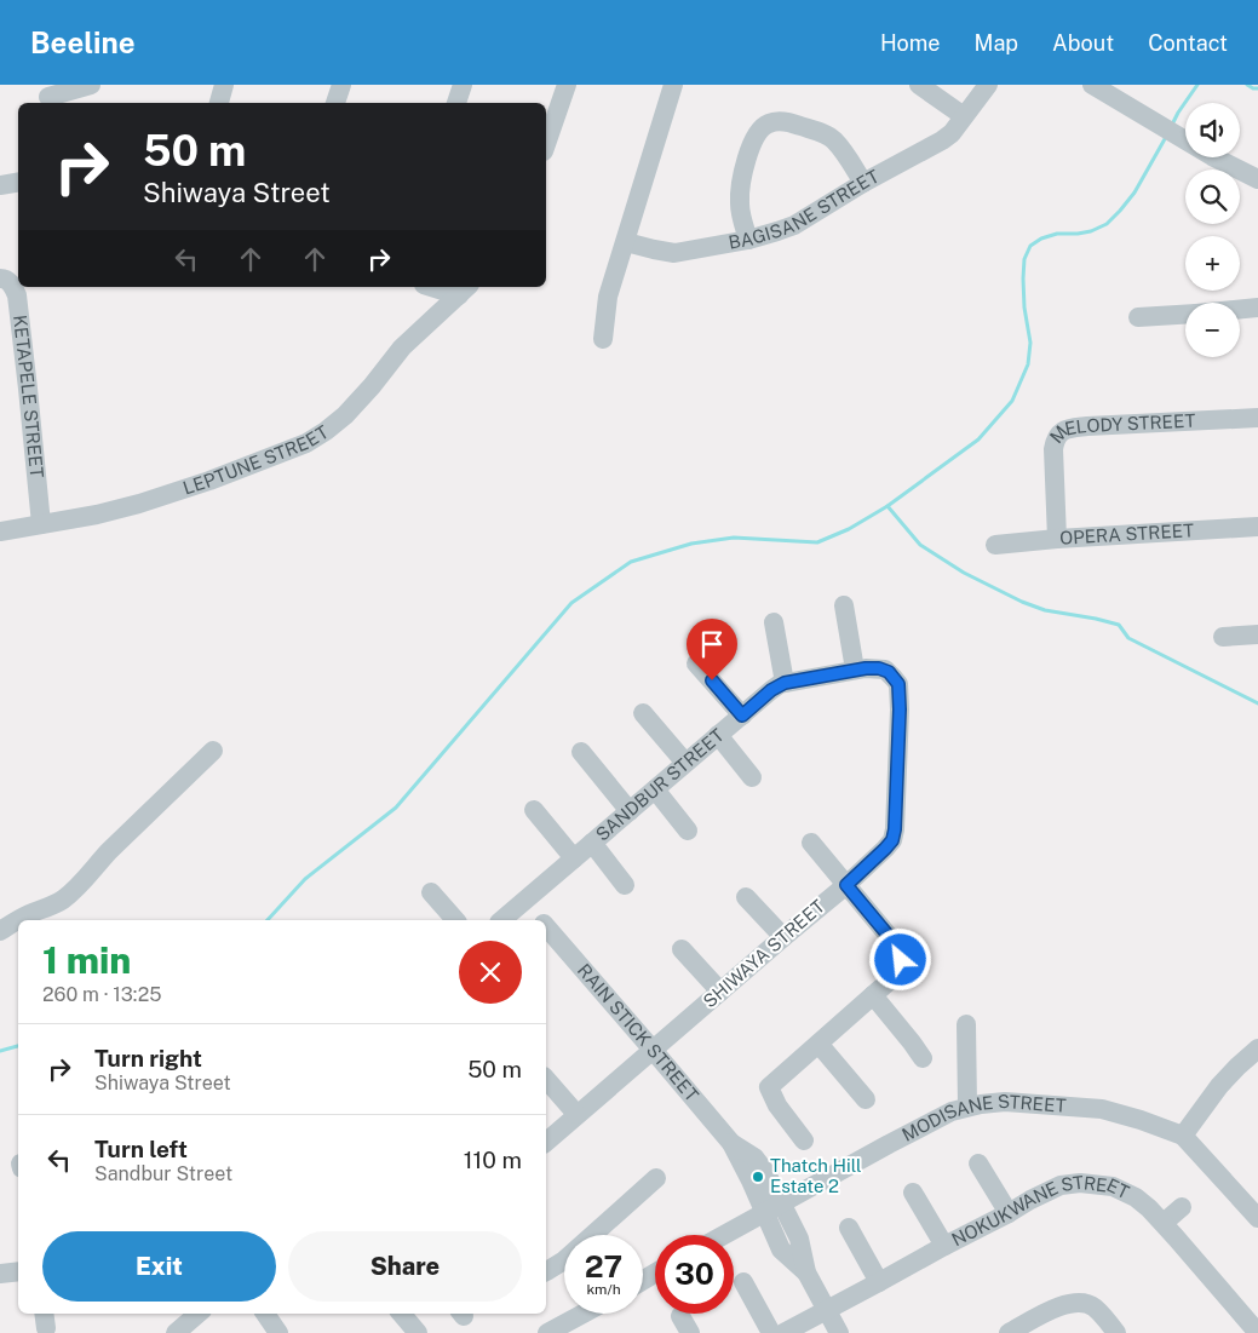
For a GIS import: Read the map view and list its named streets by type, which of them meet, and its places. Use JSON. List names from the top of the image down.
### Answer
{
  "streets": {
    "street": [
      "BAGISANE STREET",
      "KETAPELE STREET",
      "MELODY STREET",
      "LEPTUNE STREET",
      "OPERA STREET",
      "SANDBUR STREET",
      "SHIWAYA STREET",
      "RAIN STICK STREET",
      "MODISANE STREET",
      "NOKUKWANE STREET"
    ]
  },
  "crossings": [
    ["KETAPELE STREET", "LEPTUNE STREET"],
    ["MELODY STREET", "OPERA STREET"],
    ["SANDBUR STREET", "SHIWAYA STREET"],
    ["SANDBUR STREET", "RAIN STICK STREET"],
    ["SHIWAYA STREET", "RAIN STICK STREET"],
    ["RAIN STICK STREET", "MODISANE STREET"],
    ["RAIN STICK STREET", "NOKUKWANE STREET"]
  ],
  "places": ["Thatch Hill Estate 2"],
  "page": {
    "header": "Beeline",
    "nav": [
      "Home",
      "Map",
      "About",
      "Contact"
    ],
    "map_buttons": ["+", "−"],
    "turn": ["50 m", "Shiwaya Street"],
    "heading": ["1 min", "260 m · 13:25"],
    "list": [
      {
        "name": "Turn right",
        "note": "Shiwaya Street",
        "value": "50 m"
      },
      {
        "name": "Turn left",
        "note": "Sandbur Street",
        "value": "110 m"
      }
    ],
    "buttons": ["Exit", "Share"],
    "speed": "27 km/h",
    "limit": "30"
  }
}
